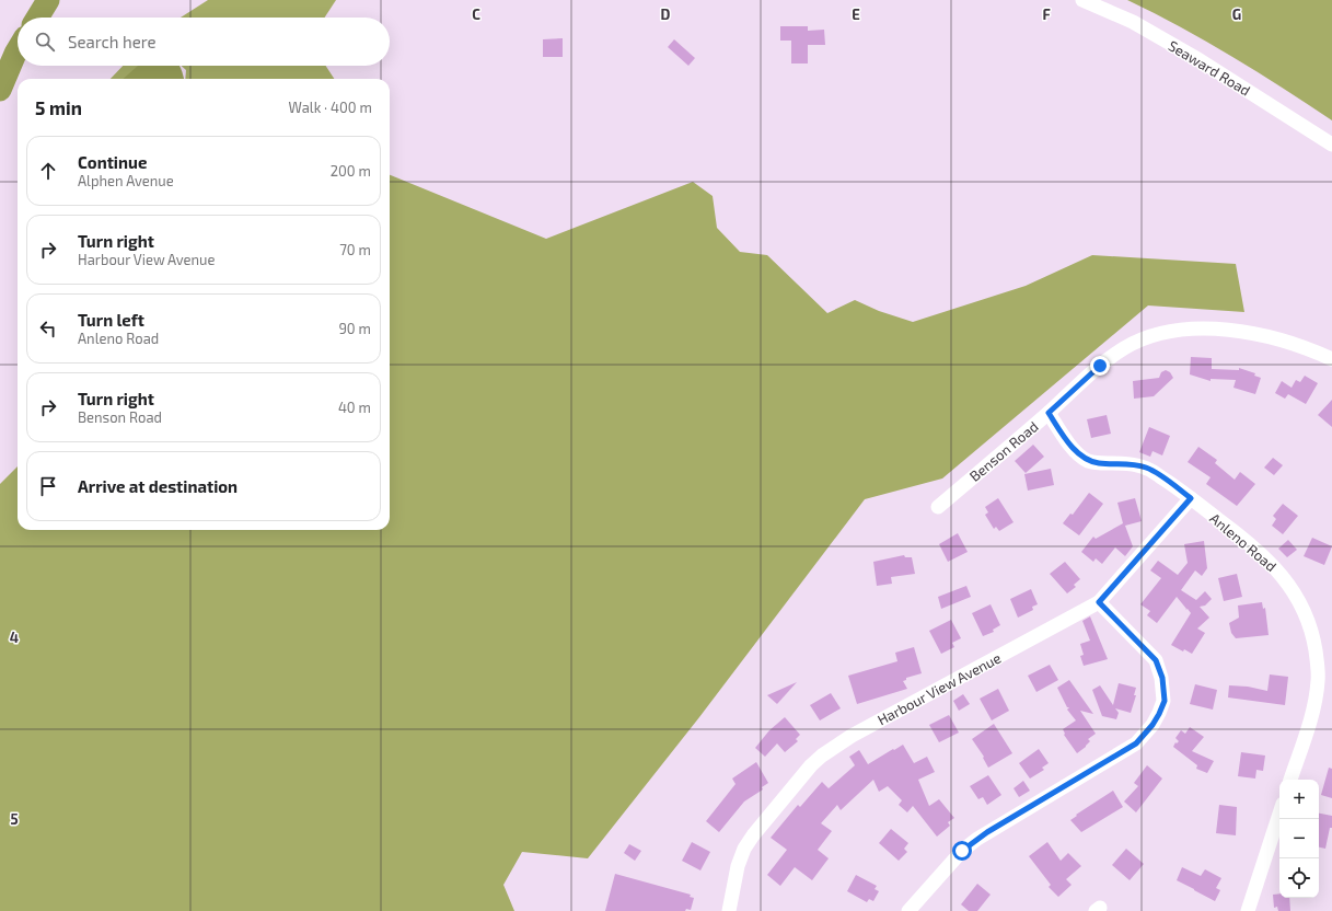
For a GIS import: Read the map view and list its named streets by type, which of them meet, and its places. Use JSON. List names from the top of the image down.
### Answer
{
  "streets": {
    "street": [
      "Seaward Road",
      "Benson Road",
      "Anleno Road",
      "Harbour View Avenue"
    ]
  },
  "crossings": [
    ["Benson Road", "Anleno Road"],
    ["Anleno Road", "Harbour View Avenue"]
  ],
  "page": {
    "search": "Search here",
    "heading": ["5 min", "Walk · 400 m"],
    "list": [
      ["Continue", "Alphen Avenue", "200 m"],
      ["Turn right", "Harbour View Avenue", "70 m"],
      ["Turn left", "Anleno Road", "90 m"],
      ["Turn right", "Benson Road", "40 m"],
      "Arrive at destination"
    ],
    "map_buttons": ["+", "−"]
  },
  "grid": {
    "columns": [
      "C",
      "D",
      "E",
      "F",
      "G"
    ],
    "rows": ["4", "5"]
  }
}
